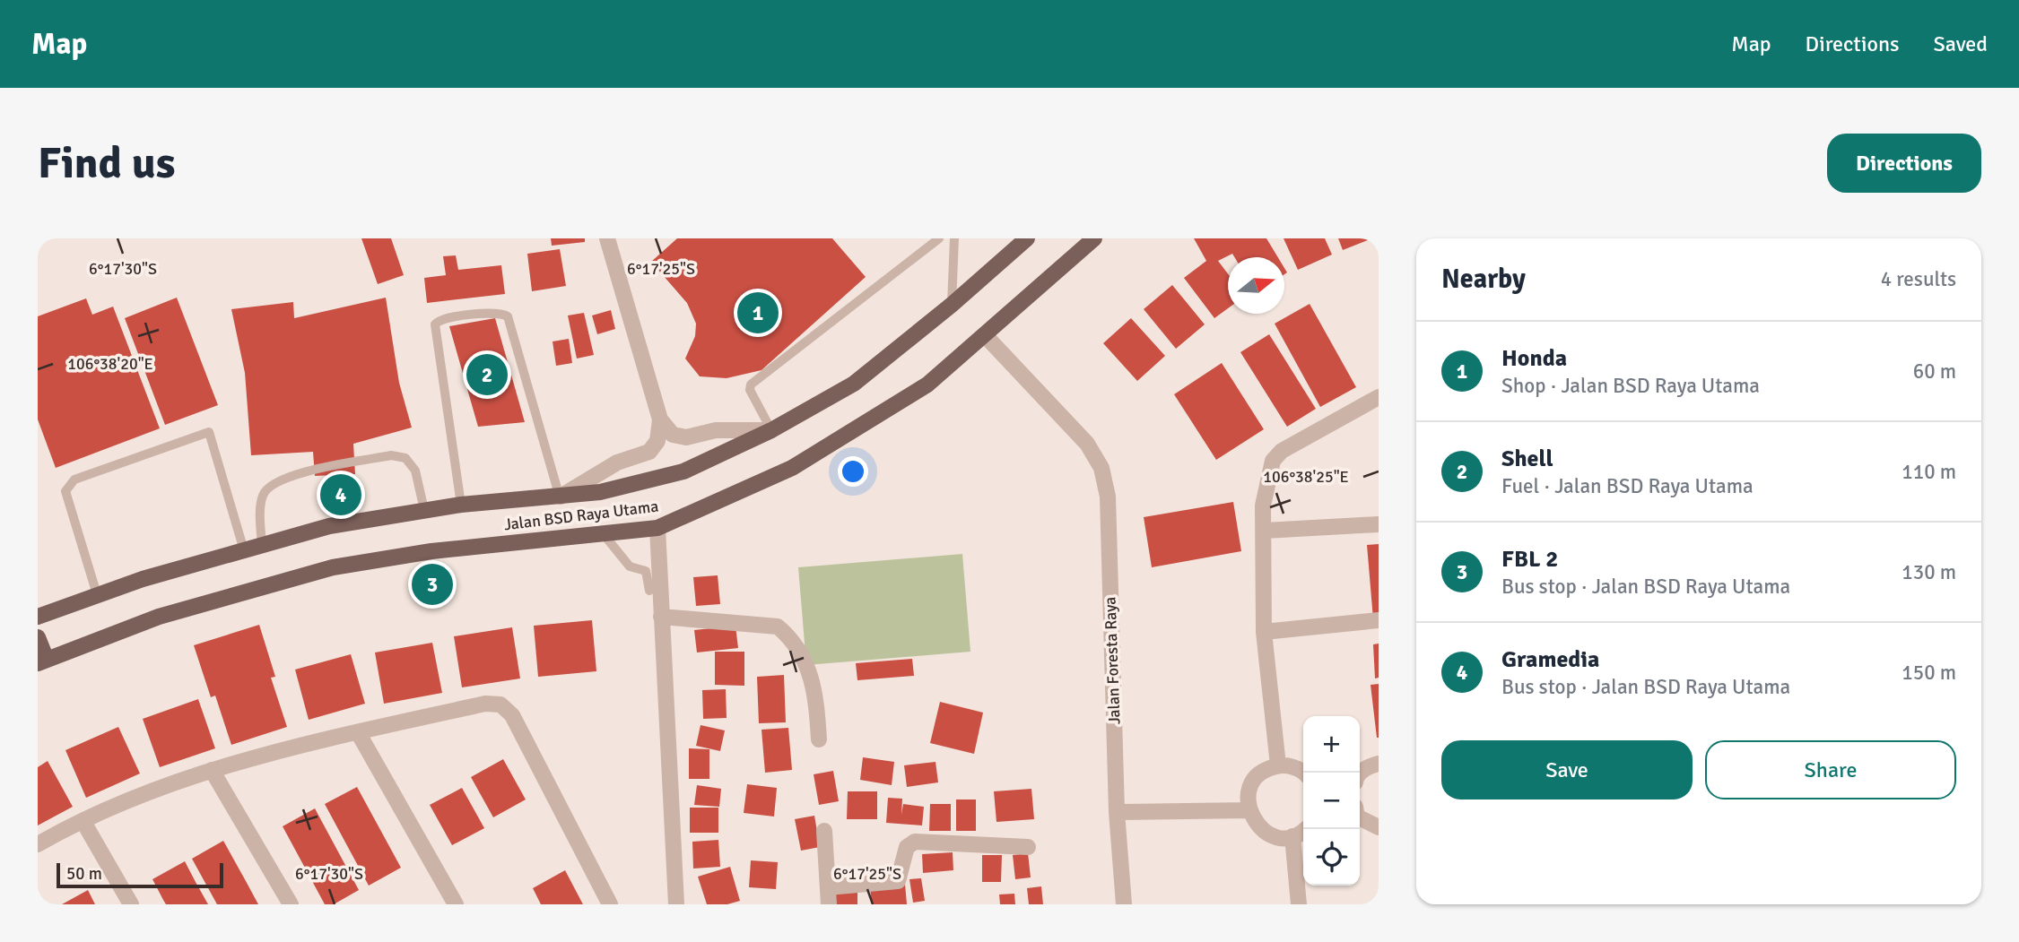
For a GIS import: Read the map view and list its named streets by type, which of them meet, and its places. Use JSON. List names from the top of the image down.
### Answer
{
  "streets": {
    "main road": ["Jalan BSD Raya Utama"],
    "street": ["Jalan Foresta Raya"]
  },
  "crossings": [
    ["Jalan BSD Raya Utama", "Jalan Foresta Raya"]
  ],
  "scale_bar": "50 m",
  "north": "right",
  "page": {
    "header": "Map",
    "nav": ["Map", "Directions", "Saved"],
    "buttons": [
      "Directions",
      ["Save", "Share"]
    ],
    "title": "Find us",
    "heading": ["Nearby", "4 results"],
    "pins": [
      "1",
      "2",
      "4",
      "3"
    ],
    "list": [
      {
        "mark": "1",
        "name": "Honda",
        "note": "Shop · Jalan BSD Raya Utama",
        "value": "60 m"
      },
      {
        "mark": "2",
        "name": "Shell",
        "note": "Fuel · Jalan BSD Raya Utama",
        "value": "110 m"
      },
      {
        "mark": "3",
        "name": "FBL 2",
        "note": "Bus stop · Jalan BSD Raya Utama",
        "value": "130 m"
      },
      {
        "mark": "4",
        "name": "Gramedia",
        "note": "Bus stop · Jalan BSD Raya Utama",
        "value": "150 m"
      }
    ],
    "map_buttons": ["+", "−"],
    "scale": "50 m"
  },
  "coordinates": [
    "6°17'30\"S",
    "6°17'25\"S",
    "106°38'20\"E",
    "106°38'25\"E"
  ]
}
